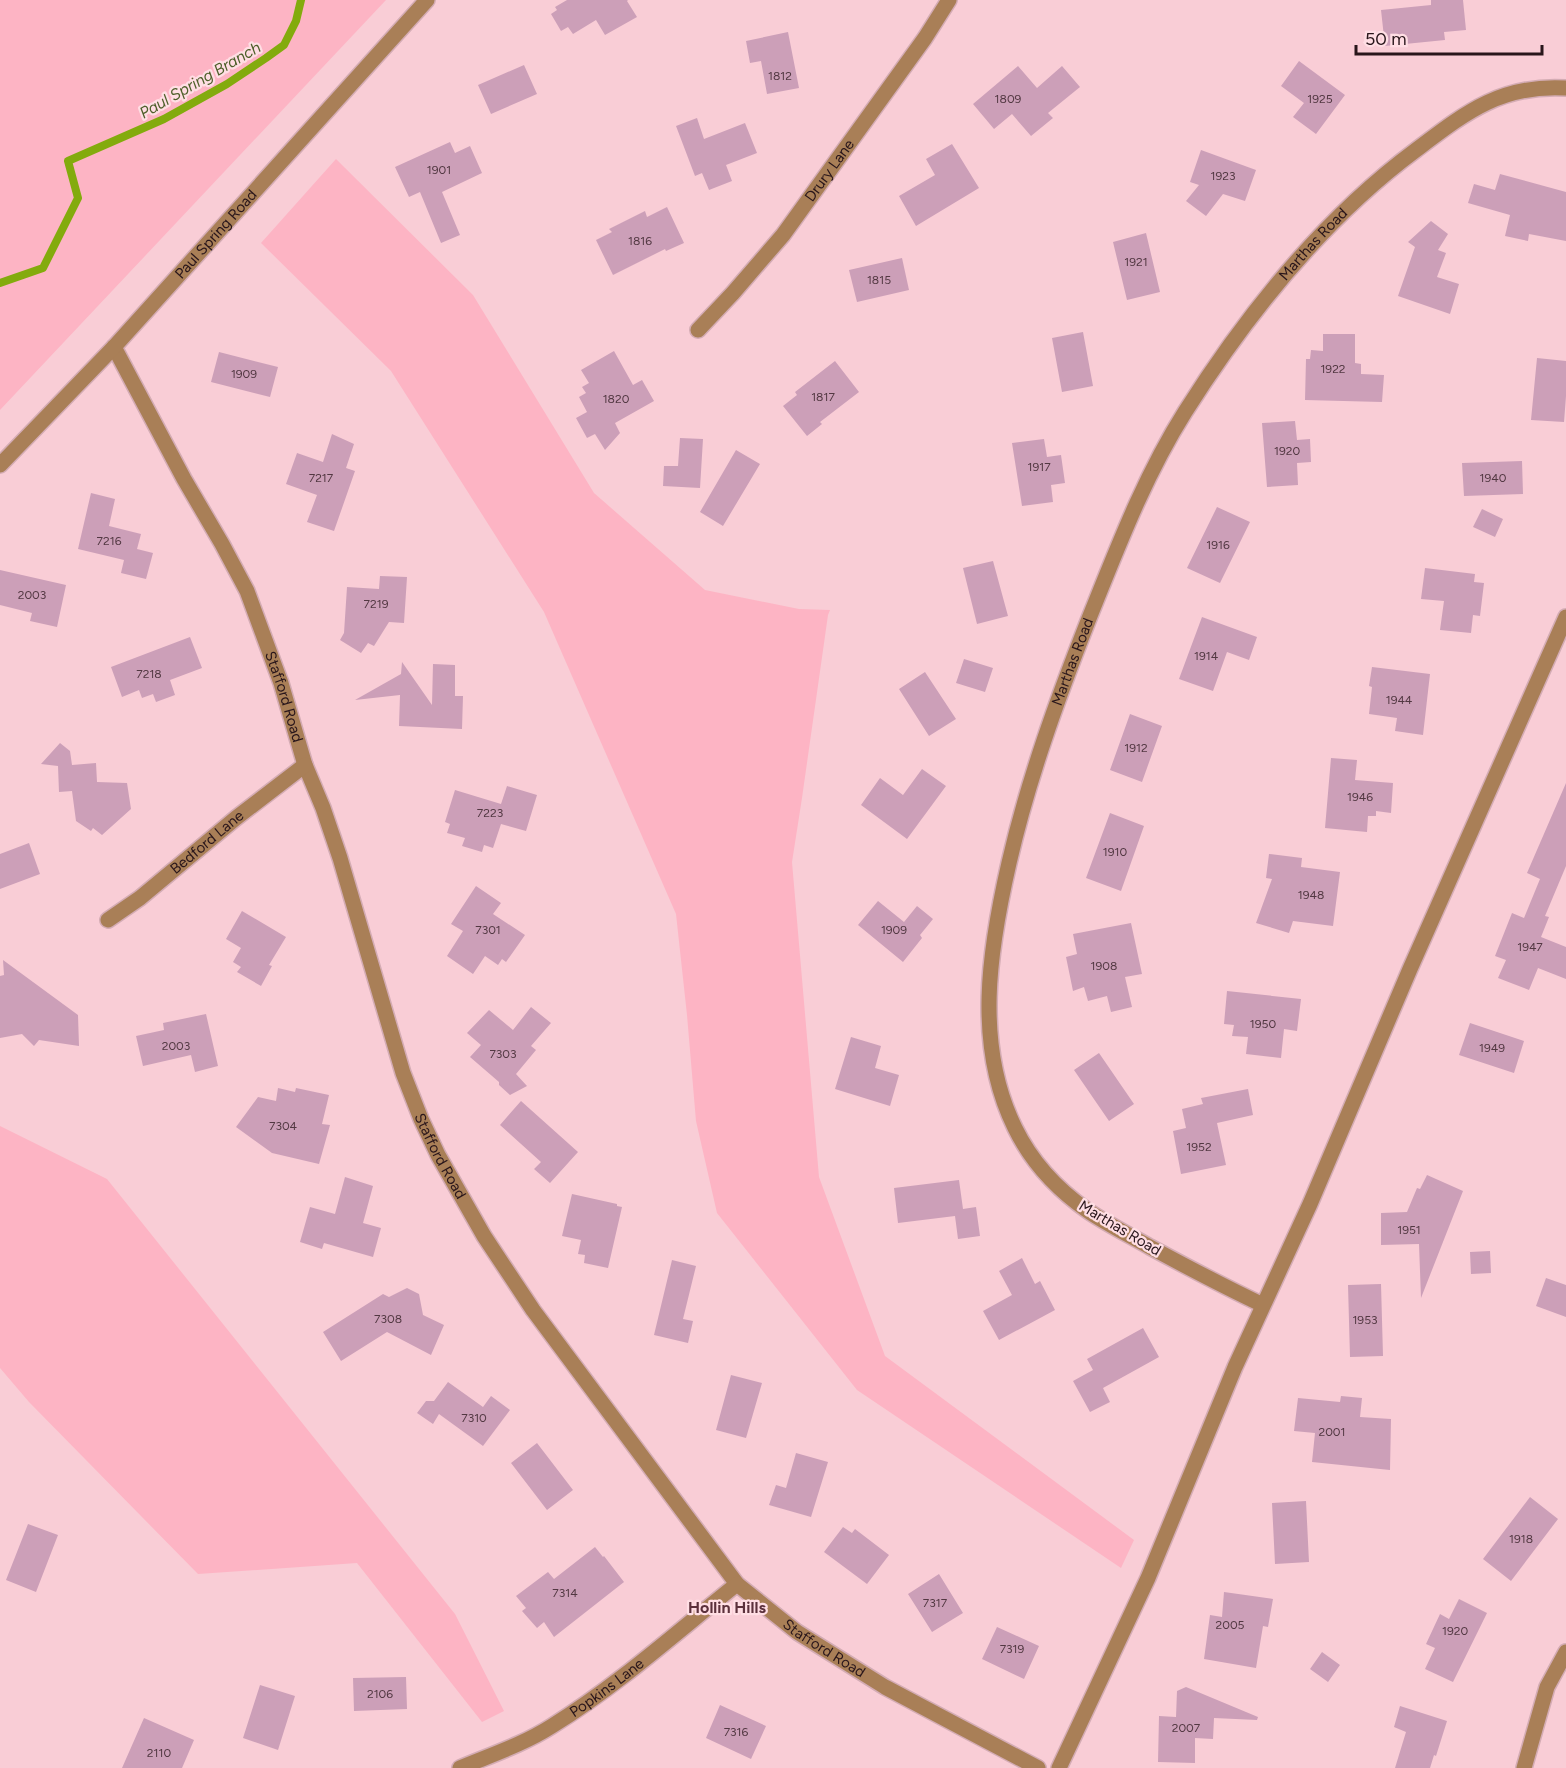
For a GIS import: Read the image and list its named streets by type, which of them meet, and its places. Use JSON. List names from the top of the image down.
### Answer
{
  "streets": {
    "street": [
      "Drury Lane",
      "Paul Spring Road",
      "Marthas Road",
      "Stafford Road",
      "Bedford Lane",
      "Popkins Lane"
    ]
  },
  "crossings": [
    ["Paul Spring Road", "Stafford Road"],
    ["Stafford Road", "Bedford Lane"],
    ["Stafford Road", "Popkins Lane"]
  ],
  "districts": ["Hollin Hills"],
  "water": ["Paul Spring Branch"],
  "house_numbers": [
    "1812",
    "1809",
    "1925",
    "1901",
    "1923",
    "1816",
    "1921",
    "1815",
    "1922",
    "1909",
    "1817",
    "1820",
    "1920",
    "1917",
    "7217",
    "1940",
    "7216",
    "1916",
    "2003",
    "7219",
    "1914",
    "7218",
    "1944",
    "1912",
    "1946",
    "7223",
    "1910",
    "1948",
    "7301",
    "1909",
    "1947",
    "1908",
    "1950",
    "2003",
    "1949",
    "7303",
    "7304",
    "1952",
    "1951",
    "7308",
    "1953",
    "7310",
    "2001",
    "1918",
    "7314",
    "7317",
    "2005",
    "1920",
    "7319",
    "2106",
    "2007",
    "7316",
    "2110"
  ],
  "scale_bar": "50 m"
}
